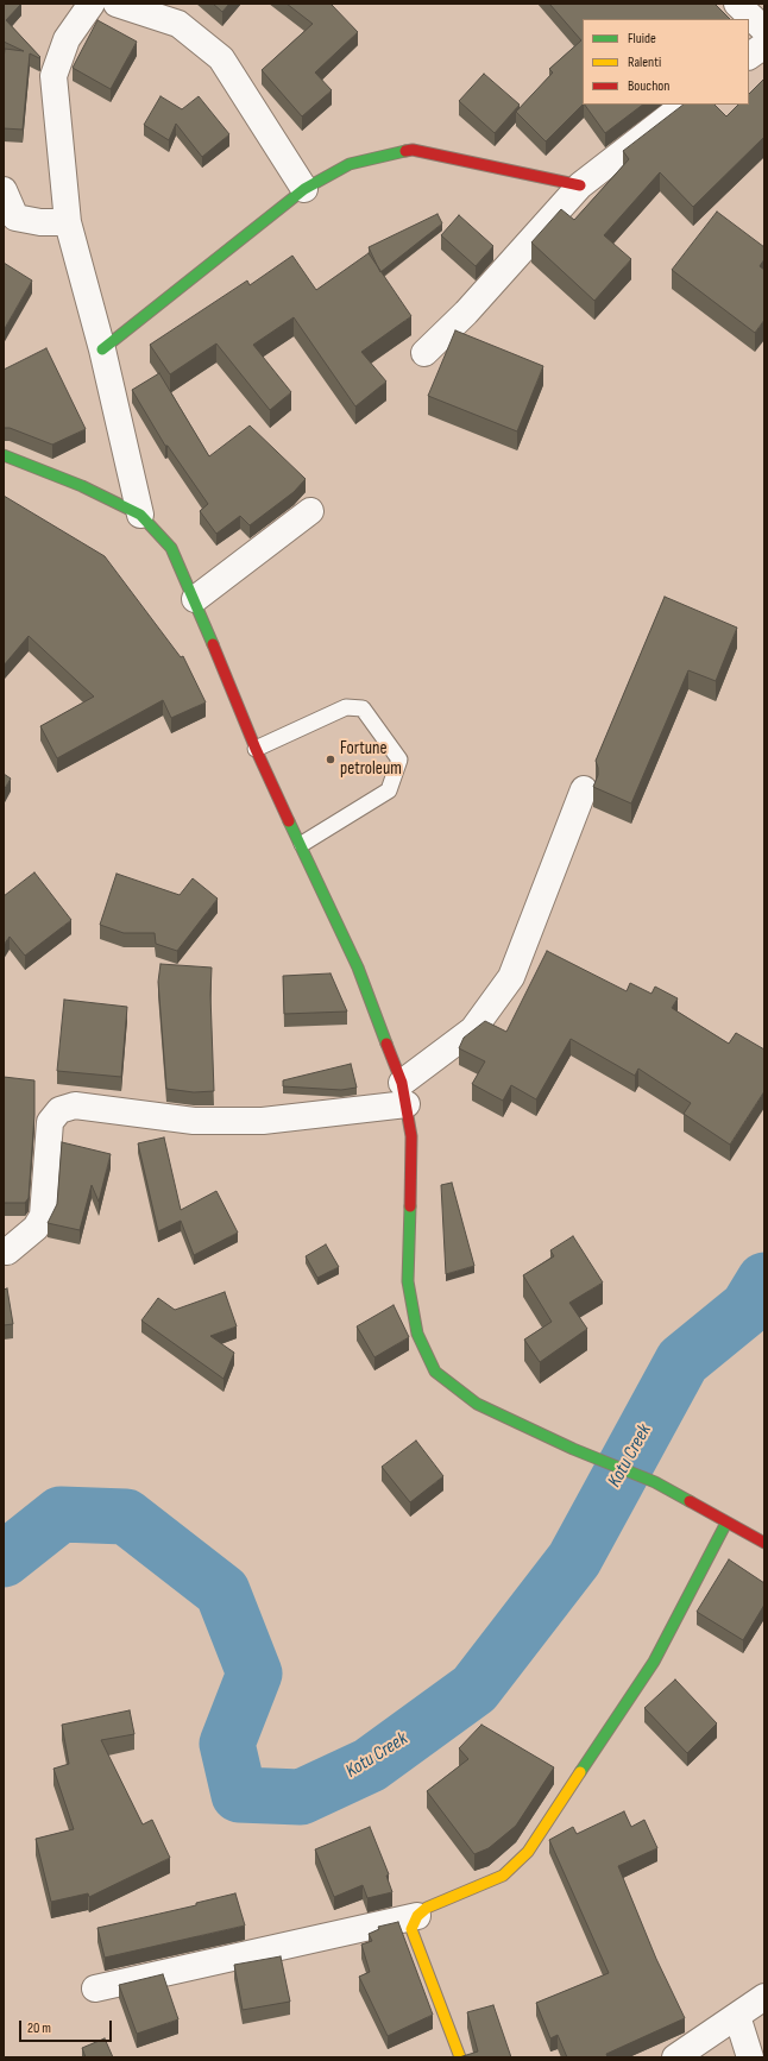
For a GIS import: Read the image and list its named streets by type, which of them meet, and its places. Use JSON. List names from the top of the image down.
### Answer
{
  "water": ["Kotu Creek"],
  "places": ["Fortune petroleum"],
  "legend": ["Fluide", "Ralenti", "Bouchon"],
  "scale_bar": "20 m"
}
